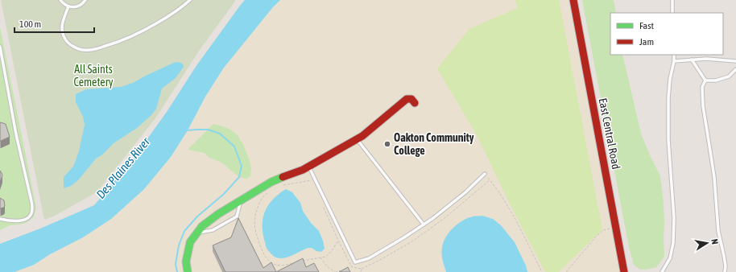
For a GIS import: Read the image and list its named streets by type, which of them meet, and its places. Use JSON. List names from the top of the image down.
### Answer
{
  "streets": {
    "street": ["East Central Road"]
  },
  "water": ["Des Plaines River"],
  "parks": ["All Saints Cemetery"],
  "places": ["Oakton Community College"],
  "legend": ["Fast", "Jam"],
  "scale_bar": "100 m",
  "north": "right"
}
